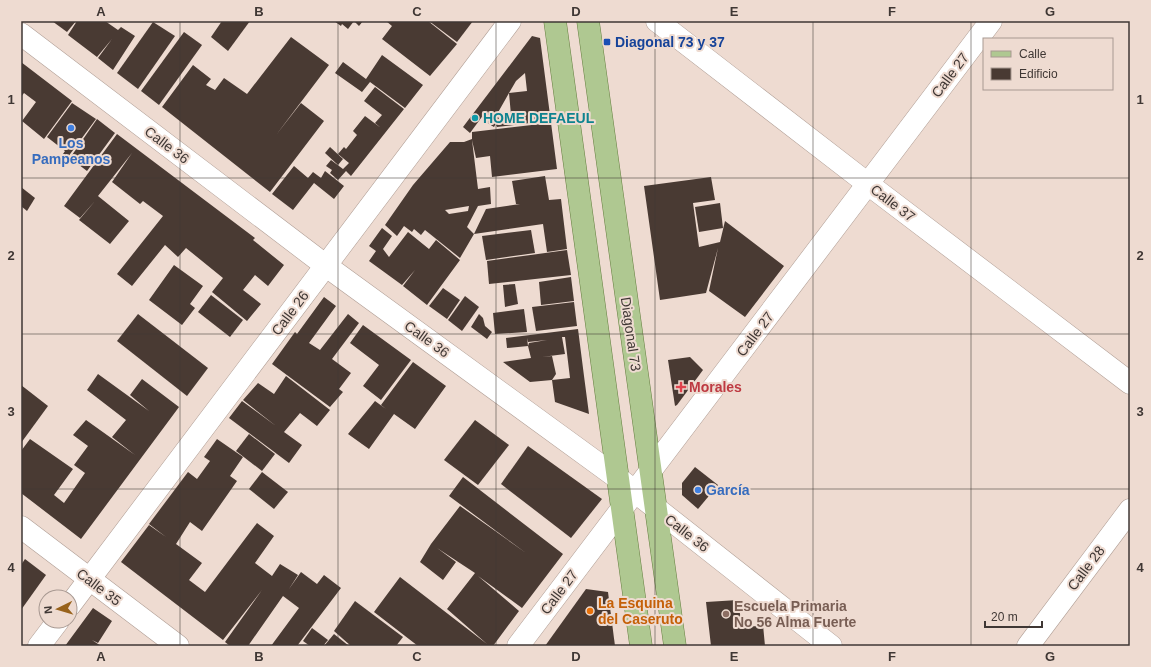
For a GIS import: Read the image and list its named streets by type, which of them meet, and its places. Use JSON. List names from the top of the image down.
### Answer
{
  "streets": {
    "main road": ["Diagonal 73"],
    "street": [
      "Calle 27",
      "Calle 36",
      "Calle 37",
      "Calle 26",
      "Calle 28",
      "Calle 35"
    ]
  },
  "crossings": [
    ["Calle 27", "Calle 36"],
    ["Calle 27", "Calle 37"],
    ["Calle 27", "Diagonal 73"],
    ["Calle 36", "Calle 26"],
    ["Calle 36", "Diagonal 73"],
    ["Calle 26", "Calle 35"]
  ],
  "places": {
    "transit": ["Diagonal 73 y 37"],
    "other": [
      "HOME DEFAEUL",
      "Los Pampeanos",
      "García",
      "La Esquina del Caseruto",
      "Escuela Primaria No 56 Alma Fuerte"
    ],
    "health": ["Morales"]
  },
  "legend": ["Calle", "Edificio"],
  "scale_bar": "20 m",
  "north": "left",
  "grid": {
    "columns": [
      "A",
      "B",
      "C",
      "D",
      "E",
      "F",
      "G"
    ],
    "rows": [
      "1",
      "2",
      "3",
      "4"
    ]
  }
}
